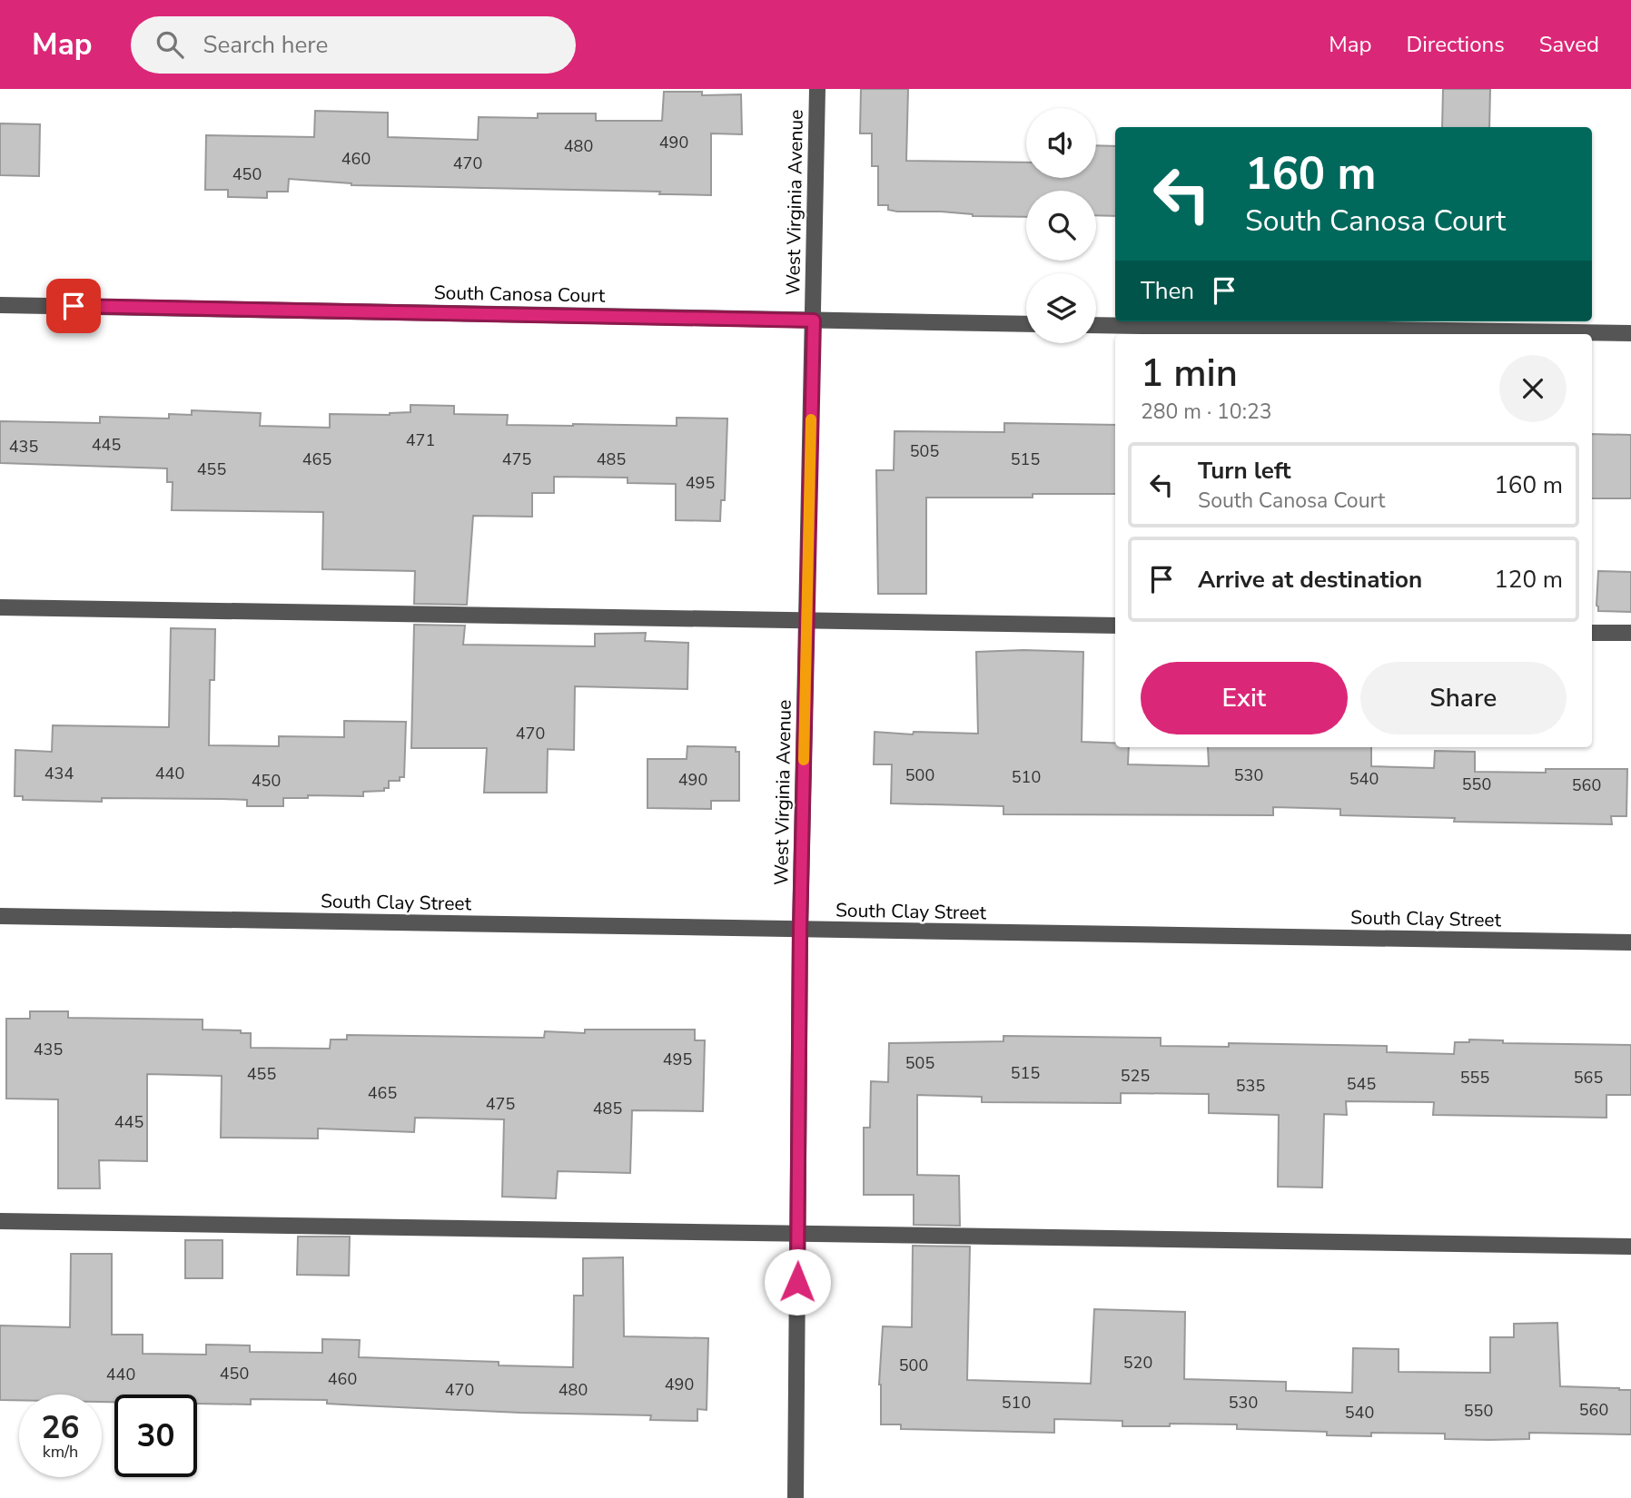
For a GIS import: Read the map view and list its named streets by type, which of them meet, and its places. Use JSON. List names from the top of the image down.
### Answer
{
  "streets": {
    "street": ["West Virginia Avenue", "South Canosa Court", "South Clay Street"]
  },
  "crossings": [
    ["West Virginia Avenue", "South Canosa Court"],
    ["West Virginia Avenue", "South Clay Street"]
  ],
  "house_numbers": [
    "490",
    "480",
    "460",
    "470",
    "450",
    "471",
    "445",
    "435",
    "505",
    "465",
    "475",
    "485",
    "515",
    "455",
    "495",
    "470",
    "434",
    "440",
    "500",
    "530",
    "510",
    "540",
    "490",
    "450",
    "550",
    "560",
    "435",
    "495",
    "505",
    "515",
    "455",
    "525",
    "555",
    "565",
    "545",
    "535",
    "465",
    "475",
    "485",
    "445",
    "520",
    "500",
    "450",
    "440",
    "460",
    "490",
    "470",
    "480",
    "510",
    "530",
    "560",
    "550",
    "540"
  ],
  "page": {
    "header": "Map",
    "search": "Search here",
    "nav": ["Map", "Directions", "Saved"],
    "turn": ["160 m", "South Canosa Court"],
    "then": "Then",
    "heading": ["1 min", "280 m · 10:23"],
    "list": [
      {
        "name": "Turn left",
        "note": "South Canosa Court",
        "value": "160 m"
      },
      {
        "name": "Arrive at destination",
        "value": "120 m"
      }
    ],
    "buttons": ["Exit", "Share"],
    "speed": "26 km/h",
    "limit": "30"
  }
}
